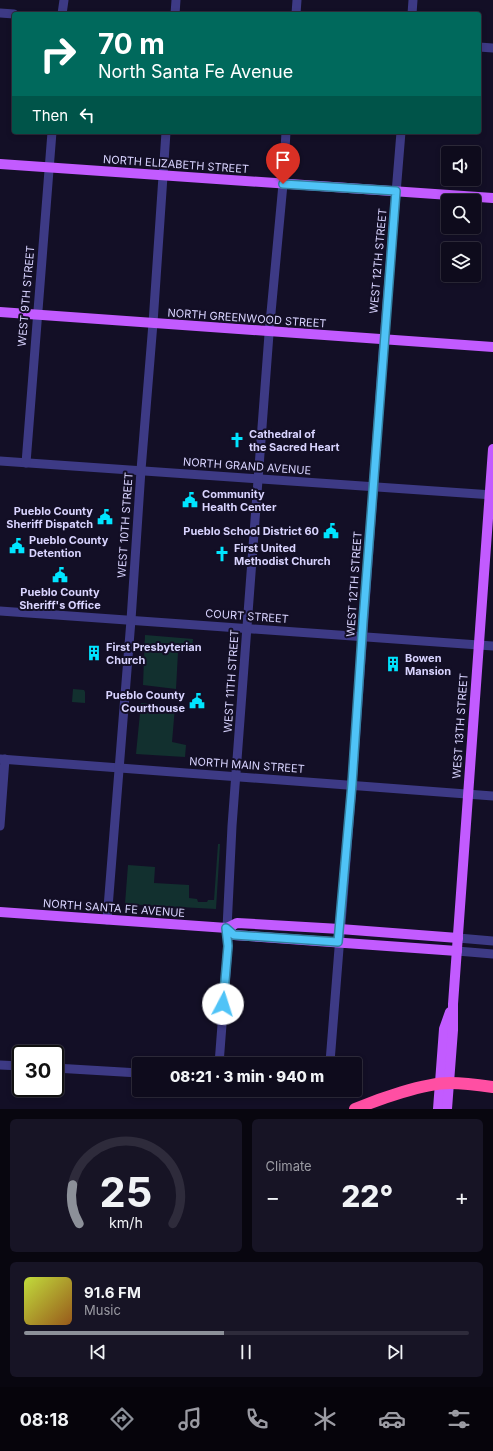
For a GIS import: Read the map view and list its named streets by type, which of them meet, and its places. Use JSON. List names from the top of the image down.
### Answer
{
  "streets": {
    "main road": [
      "NORTH ELIZABETH STREET",
      "NORTH GREENWOOD STREET",
      "WEST 13TH STREET",
      "NORTH SANTA FE AVENUE"
    ],
    "street": [
      "WEST 12TH STREET",
      "WEST 9TH STREET",
      "NORTH GRAND AVENUE",
      "WEST 10TH STREET",
      "COURT STREET",
      "WEST 11TH STREET",
      "NORTH MAIN STREET"
    ]
  },
  "crossings": [
    ["NORTH ELIZABETH STREET", "WEST 12TH STREET"],
    ["NORTH ELIZABETH STREET", "WEST 9TH STREET"],
    ["NORTH ELIZABETH STREET", "WEST 10TH STREET"],
    ["NORTH ELIZABETH STREET", "WEST 11TH STREET"],
    ["WEST 12TH STREET", "NORTH GREENWOOD STREET"],
    ["WEST 12TH STREET", "NORTH GRAND AVENUE"],
    ["WEST 12TH STREET", "COURT STREET"],
    ["WEST 12TH STREET", "NORTH MAIN STREET"],
    ["WEST 12TH STREET", "NORTH SANTA FE AVENUE"],
    ["WEST 9TH STREET", "NORTH GREENWOOD STREET"],
    ["WEST 9TH STREET", "NORTH GRAND AVENUE"],
    ["NORTH GREENWOOD STREET", "WEST 10TH STREET"],
    ["NORTH GREENWOOD STREET", "WEST 11TH STREET"],
    ["NORTH GRAND AVENUE", "WEST 10TH STREET"],
    ["NORTH GRAND AVENUE", "WEST 11TH STREET"],
    ["NORTH GRAND AVENUE", "WEST 13TH STREET"],
    ["WEST 10TH STREET", "COURT STREET"],
    ["WEST 10TH STREET", "NORTH MAIN STREET"],
    ["WEST 10TH STREET", "NORTH SANTA FE AVENUE"],
    ["COURT STREET", "WEST 11TH STREET"],
    ["COURT STREET", "WEST 13TH STREET"],
    ["WEST 11TH STREET", "NORTH MAIN STREET"],
    ["WEST 11TH STREET", "NORTH SANTA FE AVENUE"],
    ["WEST 13TH STREET", "NORTH MAIN STREET"],
    ["WEST 13TH STREET", "NORTH SANTA FE AVENUE"]
  ],
  "places": {
    "church": ["Cathedral of the Sacred Heart", "First United Methodist Church"],
    "public building": [
      "Community Health Center",
      "Pueblo County Sheriff Dispatch",
      "Pueblo School District 60",
      "Pueblo County Detention",
      "Pueblo County Sheriff's Office",
      "Pueblo County Courthouse"
    ],
    "building": ["First Presbyterian Church", "Bowen Mansion"]
  },
  "page": {
    "turn": ["70 m", "North Santa Fe Avenue"],
    "then": "Then",
    "limit": "30",
    "trip": "08:21 · 3 min · 940 m",
    "tile": "Climate",
    "heat": ["−", "22°", "+"],
    "song": ["91.6 FM", "Music"],
    "tabs": "08:18",
    "gauge": ["25", "km/h"]
  }
}
